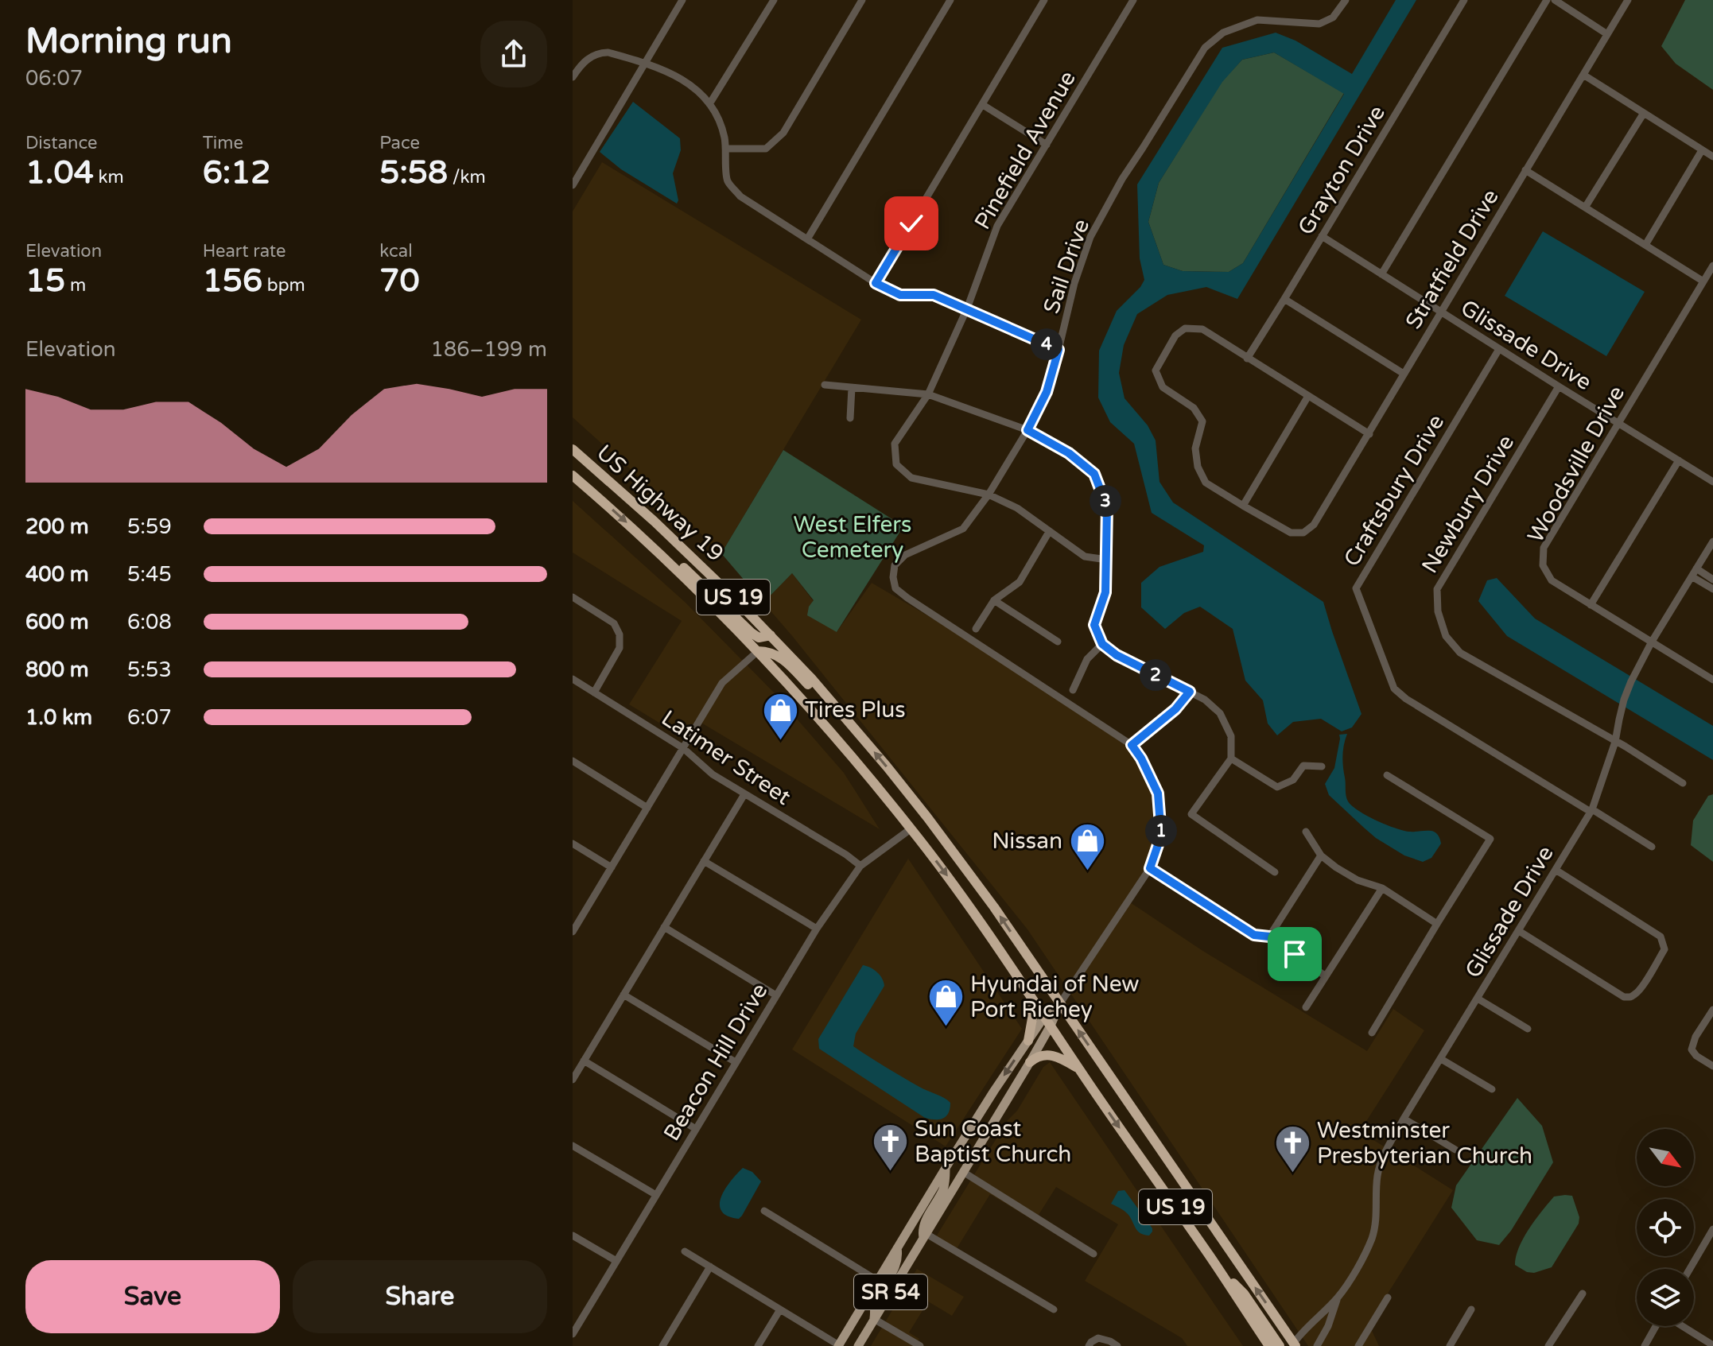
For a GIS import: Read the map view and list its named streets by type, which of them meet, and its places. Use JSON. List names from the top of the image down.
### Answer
{
  "streets": {
    "highway": ["US Highway 19", "US 19"],
    "main road": ["SR 54"],
    "street": [
      "Pinefield Avenue",
      "Grayton Drive",
      "Stratfield Drive",
      "Sail Drive",
      "Glissade Drive",
      "Woodsville Drive",
      "Craftsbury Drive",
      "Newbury Drive",
      "Latimer Street",
      "Beacon Hill Drive"
    ]
  },
  "crossings": [
    ["Pinefield Avenue", "Sail Drive"],
    ["Grayton Drive", "Glissade Drive"],
    ["Stratfield Drive", "Glissade Drive"],
    ["Glissade Drive", "Woodsville Drive"],
    ["Glissade Drive", "Craftsbury Drive"],
    ["Glissade Drive", "US Highway 19"],
    ["Glissade Drive", "Newbury Drive"],
    ["US Highway 19", "Beacon Hill Drive"],
    ["US Highway 19", "SR 54"],
    ["Latimer Street", "Beacon Hill Drive"]
  ],
  "parks": ["West Elfers Cemetery"],
  "places": {
    "shop": ["Tires Plus", "Nissan", "Hyundai of New Port Richey"],
    "church": ["Sun Coast Baptist Church", "Westminster Presbyterian Church"]
  },
  "north": "bottom right",
  "page": {
    "heading": ["Morning run", "06:07"],
    "stats": [
      ["Distance", "1.04 km"],
      ["Time", "6:12"],
      ["Pace", "5:58 /km"],
      ["Elevation", "15 m"],
      ["Heart rate", "156 bpm"],
      ["kcal", "70"]
    ],
    "chart": ["Elevation", "186–199 m"],
    "pins": [
      "4",
      "3",
      "2",
      "1"
    ],
    "list": [
      {
        "name": "200 m",
        "note": "5:59"
      },
      {
        "name": "400 m",
        "note": "5:45"
      },
      {
        "name": "600 m",
        "note": "6:08"
      },
      {
        "name": "800 m",
        "note": "5:53"
      },
      {
        "name": "1.0 km",
        "note": "6:07"
      }
    ],
    "buttons": ["Save", "Share"]
  }
}
